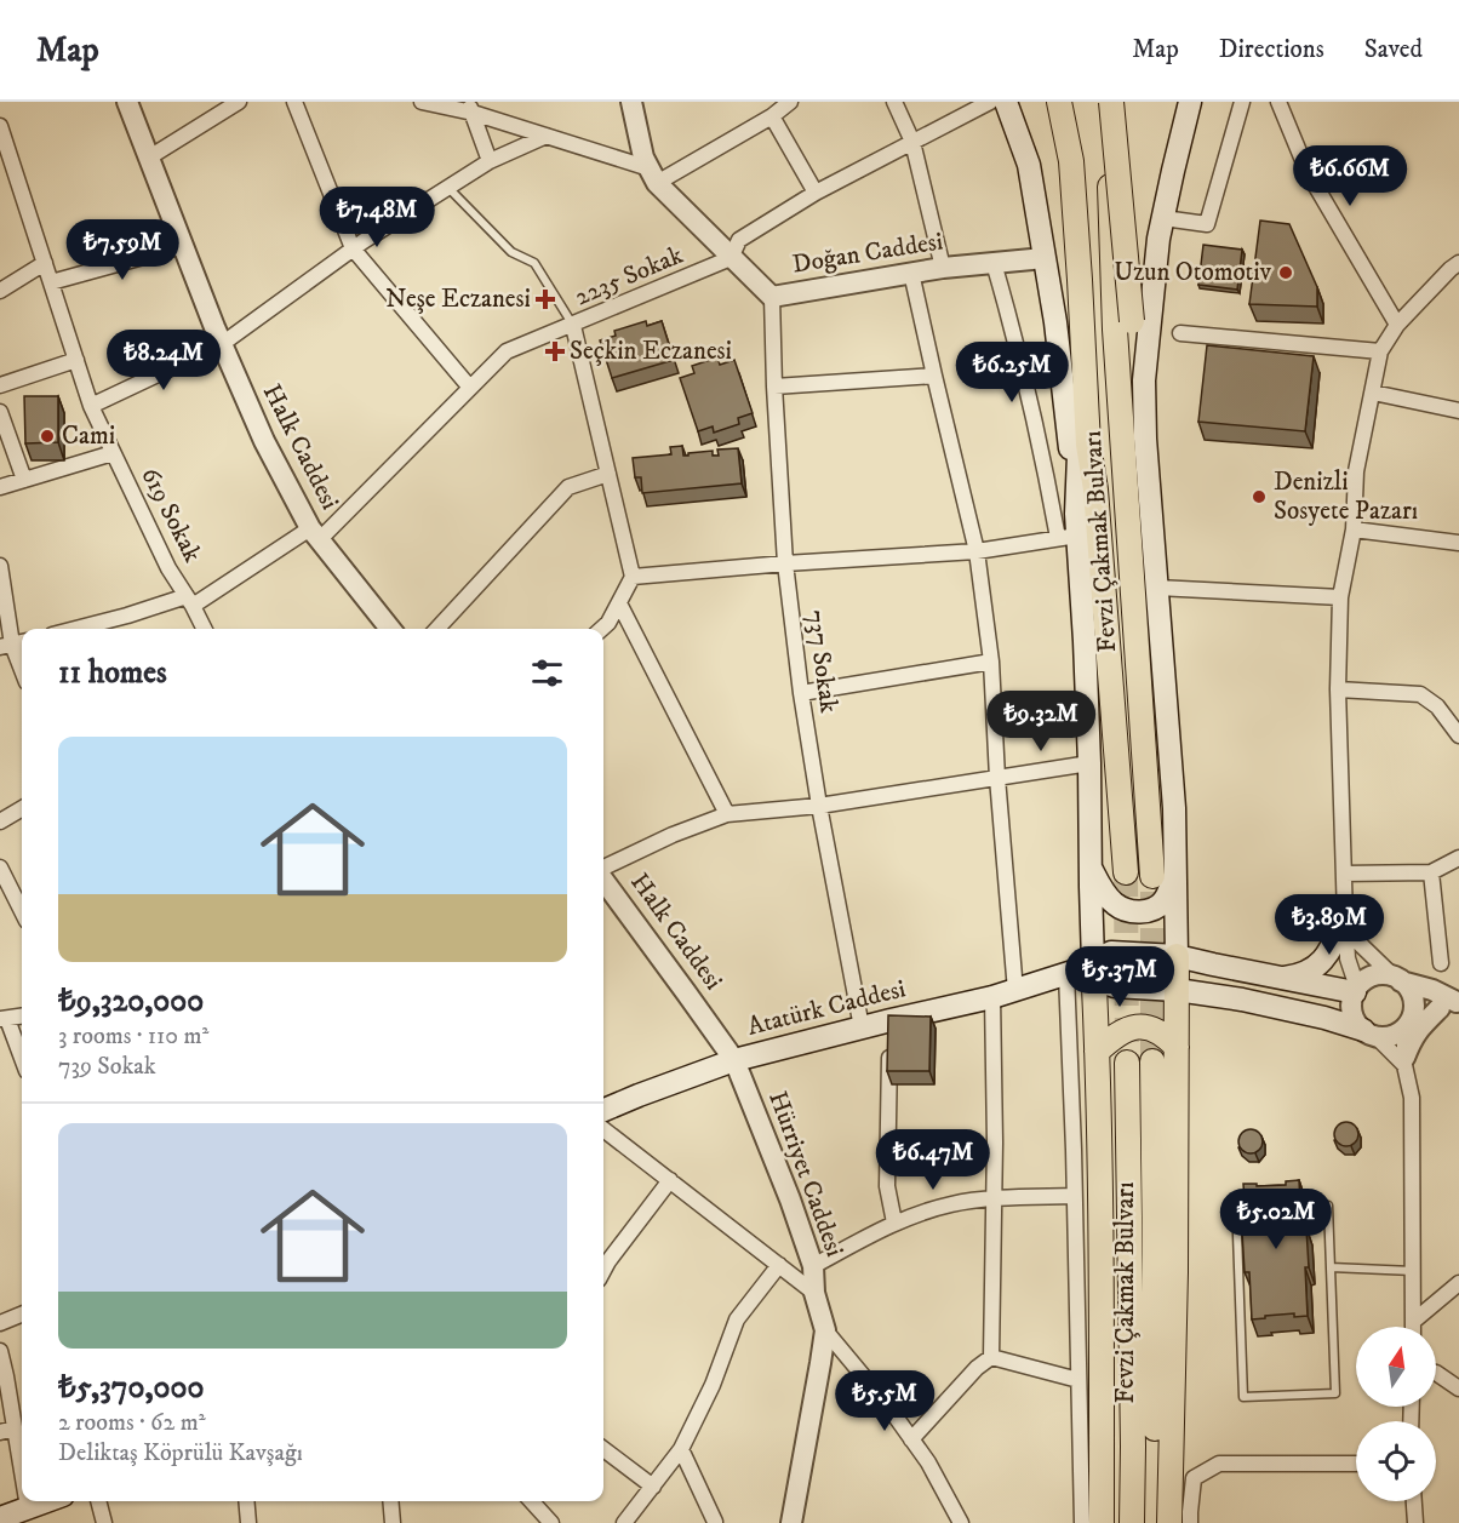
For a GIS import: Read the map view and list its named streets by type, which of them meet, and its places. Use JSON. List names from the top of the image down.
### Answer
{
  "streets": {
    "main road": ["Fevzi Çakmak Bulvarı", "Atatürk Caddesi"],
    "street": [
      "Doğan Caddesi",
      "2235 Sokak",
      "Halk Caddesi",
      "619 Sokak",
      "737 Sokak",
      "Hürriyet Caddesi"
    ]
  },
  "crossings": [
    ["Doğan Caddesi", "2235 Sokak"],
    ["Doğan Caddesi", "737 Sokak"],
    ["2235 Sokak", "Halk Caddesi"],
    ["2235 Sokak", "619 Sokak"],
    ["Halk Caddesi", "Atatürk Caddesi"],
    ["Halk Caddesi", "Hürriyet Caddesi"],
    ["737 Sokak", "Atatürk Caddesi"],
    ["Atatürk Caddesi", "Hürriyet Caddesi"]
  ],
  "places": {
    "other": ["Uzun Otomotiv", "Cami", "Denizli Sosyete Pazarı"],
    "health": ["Neşe Eczanesi", "Seçkin Eczanesi"]
  },
  "north": "top",
  "page": {
    "header": "Map",
    "nav": ["Map", "Directions", "Saved"],
    "price": [
      "₺6.66M",
      "₺7.48M",
      "₺7.59M",
      "₺8.24M",
      "₺6.25M",
      "₺9.32M",
      "₺3.89M",
      "₺5.37M",
      "₺6.47M",
      "₺5.02M",
      "₺5.5M"
    ],
    "heading": "11 homes",
    "list": [
      {
        "name": "₺9,320,000",
        "note": "3 rooms · 110 m² · 739 Sokak"
      },
      {
        "name": "₺5,370,000",
        "note": "2 rooms · 62 m² · Deliktaş Köprülü Kavşağı"
      }
    ]
  }
}
